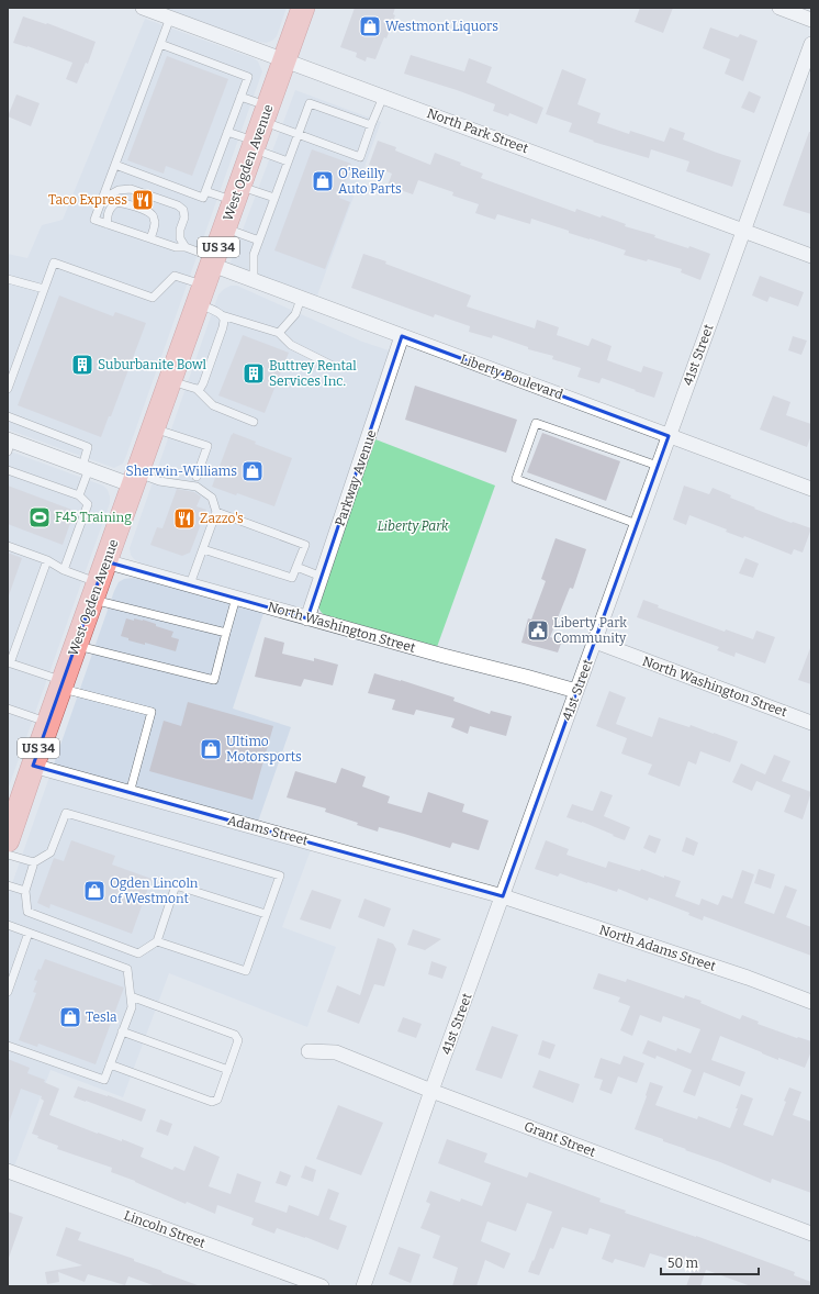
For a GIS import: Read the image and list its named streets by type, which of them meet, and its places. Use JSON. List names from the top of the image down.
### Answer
{
  "streets": {
    "main road": ["West Ogden Avenue", "US 34"],
    "street": [
      "North Park Street",
      "41st Street",
      "Liberty Boulevard",
      "Parkway Avenue",
      "North Washington Street",
      "Adams Street",
      "North Adams Street",
      "Grant Street",
      "Lincoln Street"
    ]
  },
  "crossings": [
    ["North Park Street", "West Ogden Avenue"],
    ["North Park Street", "41st Street"],
    ["West Ogden Avenue", "Liberty Boulevard"],
    ["West Ogden Avenue", "North Washington Street"],
    ["West Ogden Avenue", "Adams Street"],
    ["41st Street", "Liberty Boulevard"],
    ["41st Street", "North Washington Street"],
    ["41st Street", "Adams Street"],
    ["41st Street", "North Adams Street"],
    ["41st Street", "Grant Street"],
    ["Liberty Boulevard", "Parkway Avenue"],
    ["Parkway Avenue", "North Washington Street"],
    ["Adams Street", "North Adams Street"]
  ],
  "parks": ["Liberty Park"],
  "places": {
    "shop": [
      "Westmont Liquors",
      "O'Reilly Auto Parts",
      "Sherwin-Williams",
      "Ultimo Motorsports",
      "Ogden Lincoln of Westmont",
      "Tesla"
    ],
    "restaurant": ["Taco Express", "Zazzo's"],
    "building": ["Suburbanite Bowl", "Buttrey Rental Services Inc."],
    "sports": ["F45 Training"],
    "public building": ["Liberty Park Community"]
  },
  "scale_bar": "50 m"
}
